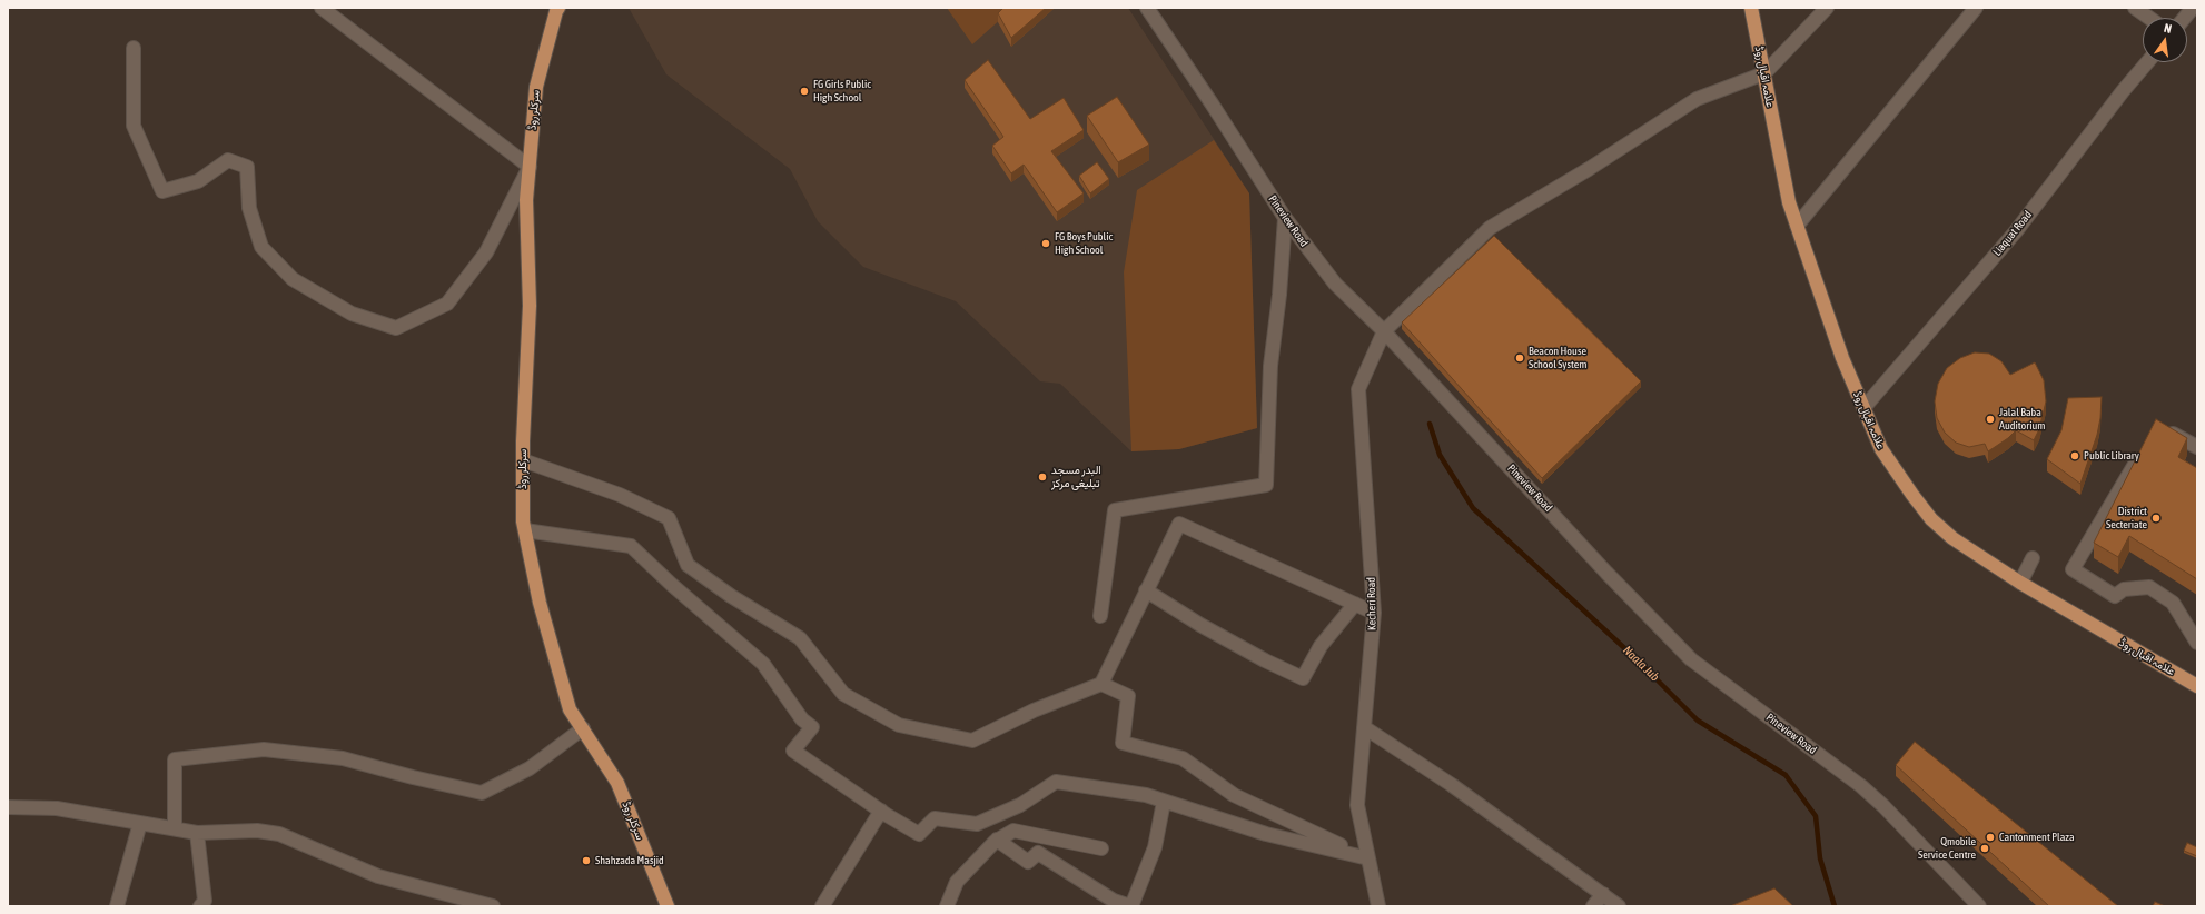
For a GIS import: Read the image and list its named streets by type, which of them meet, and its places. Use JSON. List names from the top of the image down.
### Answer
{
  "streets": {
    "main road": ["علامہ اقبال روڈ", "سرکلر روڈ"],
    "street": ["Pineview Road", "Liaquat Road", "Kecheri Road"]
  },
  "crossings": [
    ["علامہ اقبال روڈ", "Liaquat Road"],
    ["Pineview Road", "Kecheri Road"]
  ],
  "water": ["Naala Jub"],
  "places": [
    "FG Girls Public High School",
    "FG Boys Public High School",
    "Beacon House School System",
    "Jalal Baba Auditorium",
    "Public Library",
    "البدر مسجد تبلیغی مرکز",
    "District Secteriate",
    "Cantonment Plaza",
    "Qmobile Service Centre",
    "Shahzada Masjid"
  ],
  "north": "top"
}
